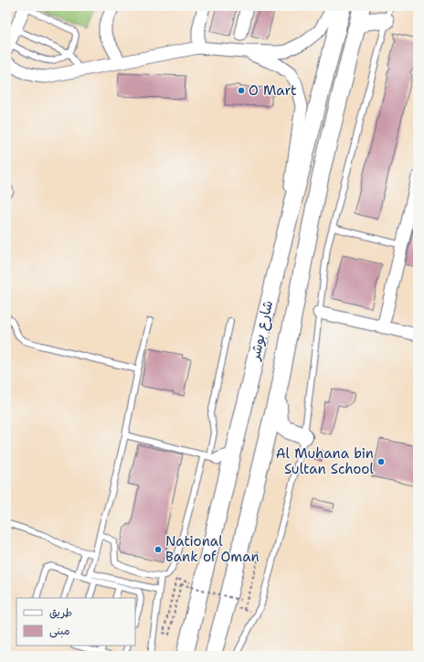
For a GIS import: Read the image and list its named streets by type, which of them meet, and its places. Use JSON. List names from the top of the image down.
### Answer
{
  "streets": {
    "main road": ["شارع بوشر"]
  },
  "places": ["O Mart", "Al Muhana bin Sultan School", "National Bank of Oman"],
  "legend": ["طريق", "مبنى"]
}
